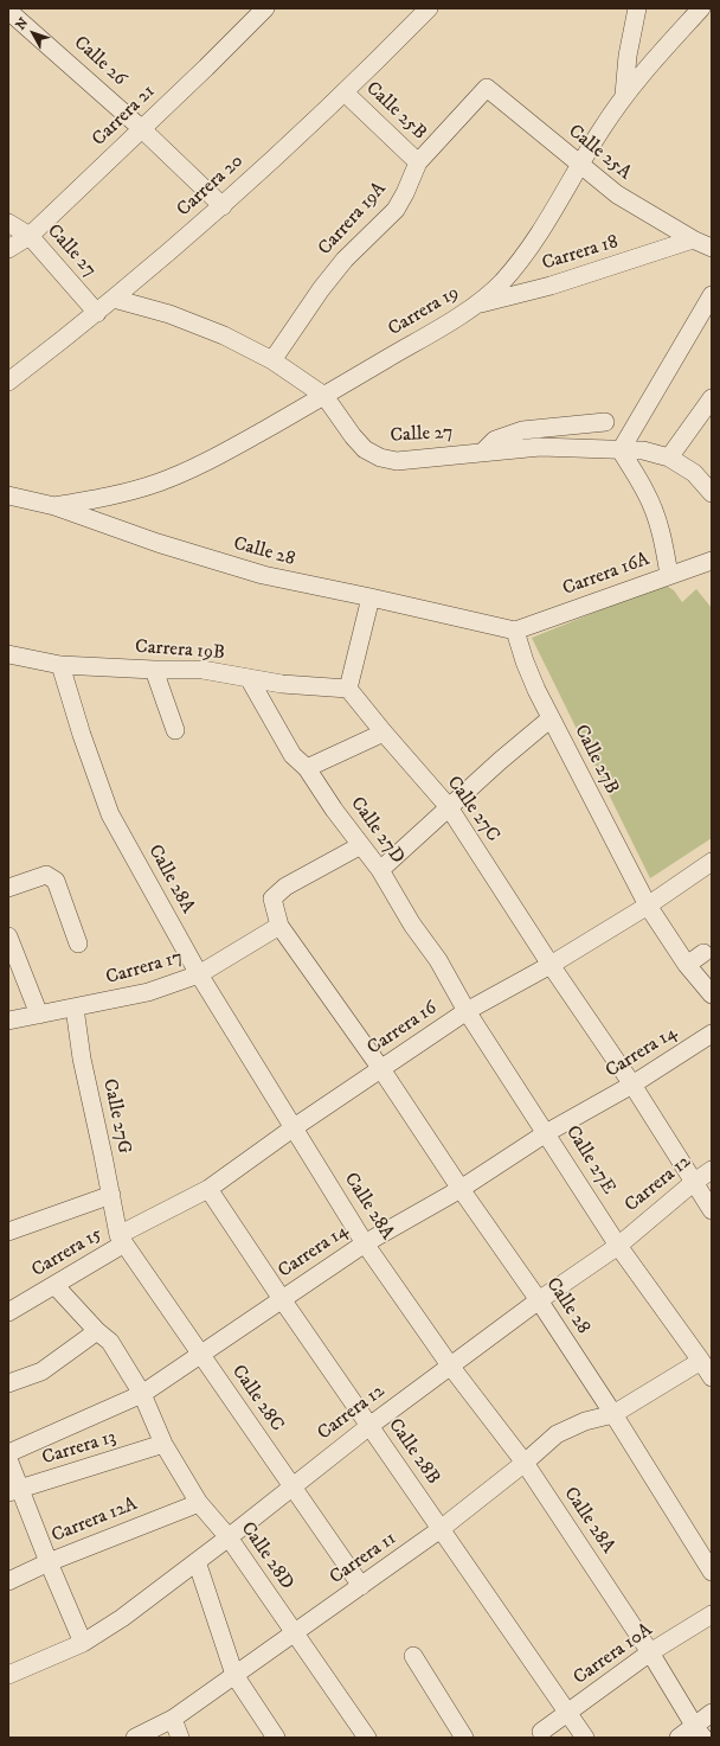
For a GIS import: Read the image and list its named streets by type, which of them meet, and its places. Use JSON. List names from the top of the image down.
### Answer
{
  "streets": {
    "street": [
      "Calle 26",
      "Calle 25B",
      "Carrera 21",
      "Calle 25A",
      "Carrera 20",
      "Carrera 19A",
      "Calle 27",
      "Carrera 18",
      "Carrera 19",
      "Calle 28",
      "Carrera 16A",
      "Carrera 19B",
      "Calle 27B",
      "Calle 27C",
      "Calle 27D",
      "Calle 28A",
      "Carrera 17",
      "Carrera 16",
      "Carrera 14",
      "Calle 27G",
      "Calle 27E",
      "Carrera 12",
      "Carrera 15",
      "Calle 28C",
      "Carrera 13",
      "Calle 28B",
      "Carrera 12A",
      "Calle 28D",
      "Carrera 11",
      "Carrera 10A"
    ]
  },
  "crossings": [
    ["Calle 26", "Carrera 21"],
    ["Calle 26", "Carrera 20"],
    ["Calle 25B", "Carrera 20"],
    ["Calle 25B", "Carrera 19A"],
    ["Carrera 21", "Calle 27"],
    ["Calle 25A", "Carrera 19A"],
    ["Calle 25A", "Carrera 18"],
    ["Calle 25A", "Carrera 19"],
    ["Carrera 20", "Calle 27"],
    ["Carrera 19A", "Calle 27"],
    ["Calle 27", "Carrera 19"],
    ["Carrera 18", "Carrera 19"],
    ["Carrera 19", "Calle 28"],
    ["Calle 28", "Carrera 16A"],
    ["Calle 28", "Calle 27B"],
    ["Calle 28", "Carrera 16"],
    ["Calle 28", "Carrera 14"],
    ["Calle 28", "Carrera 12"],
    ["Calle 28", "Carrera 11"],
    ["Carrera 16A", "Calle 27B"],
    ["Carrera 19B", "Calle 27C"],
    ["Carrera 19B", "Calle 27D"],
    ["Carrera 19B", "Calle 28A"],
    ["Calle 27B", "Carrera 16"],
    ["Calle 27C", "Carrera 16"],
    ["Calle 27D", "Carrera 16"],
    ["Calle 27D", "Calle 27E"],
    ["Calle 28A", "Carrera 17"],
    ["Calle 28A", "Carrera 16"],
    ["Calle 28A", "Carrera 14"],
    ["Calle 28A", "Carrera 12"],
    ["Calle 28A", "Carrera 11"],
    ["Calle 28A", "Carrera 10A"],
    ["Carrera 17", "Calle 27G"],
    ["Carrera 16", "Calle 27G"],
    ["Carrera 16", "Calle 27E"],
    ["Carrera 16", "Carrera 15"],
    ["Carrera 16", "Calle 28C"],
    ["Carrera 16", "Calle 28B"],
    ["Carrera 14", "Calle 27E"],
    ["Carrera 14", "Calle 28C"],
    ["Carrera 14", "Calle 28B"],
    ["Carrera 14", "Calle 28D"],
    ["Calle 27G", "Carrera 15"],
    ["Calle 27G", "Calle 28C"],
    ["Calle 27E", "Carrera 12"],
    ["Calle 27E", "Carrera 11"],
    ["Carrera 12", "Calle 28C"],
    ["Carrera 12", "Calle 28B"],
    ["Carrera 12", "Calle 28D"],
    ["Carrera 15", "Calle 28C"],
    ["Carrera 15", "Calle 28D"],
    ["Calle 28C", "Carrera 11"],
    ["Carrera 13", "Calle 28D"],
    ["Calle 28B", "Carrera 11"],
    ["Calle 28B", "Carrera 10A"],
    ["Carrera 12A", "Calle 28D"],
    ["Calle 28D", "Carrera 11"]
  ],
  "north": "top left"
}
